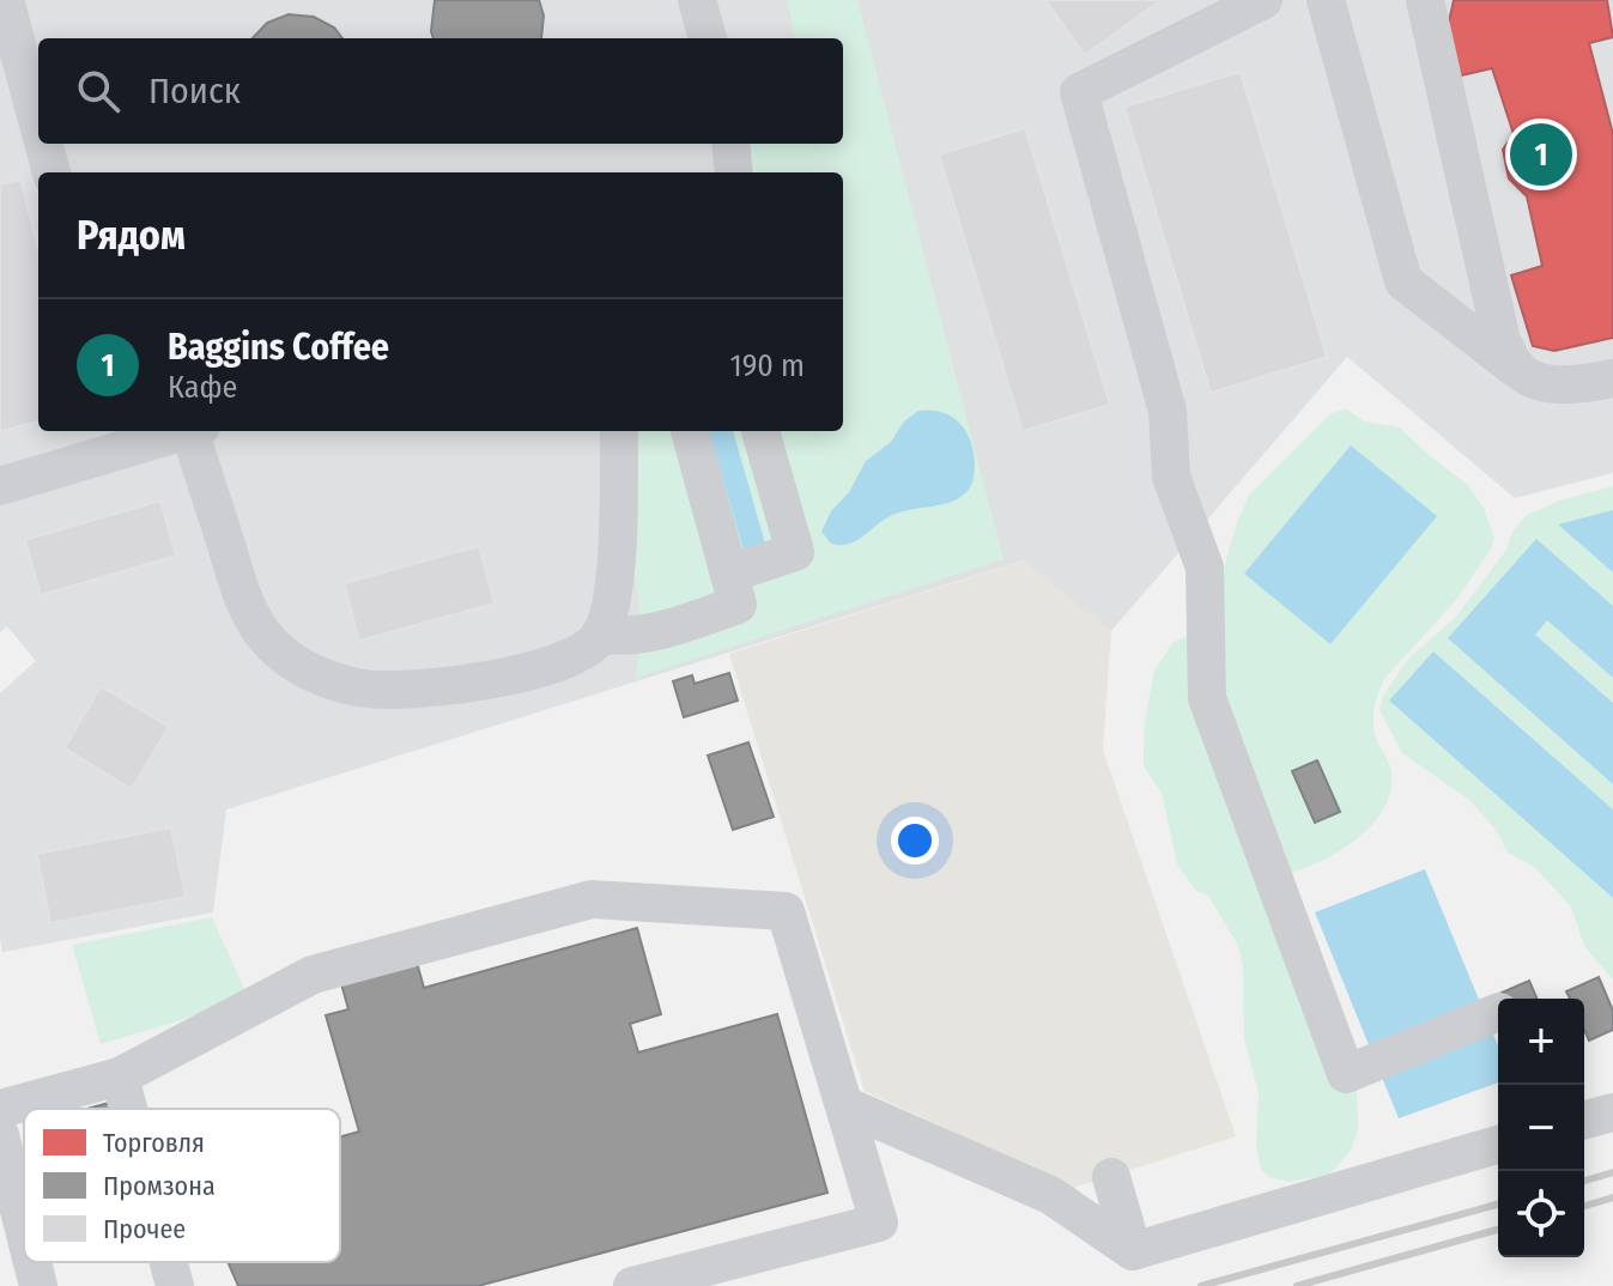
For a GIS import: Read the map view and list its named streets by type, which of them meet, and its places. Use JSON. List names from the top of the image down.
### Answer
{
  "legend": ["Торговля", "Промзона", "Прочее"],
  "page": {
    "search": "Поиск",
    "pins": "1",
    "heading": "Рядом",
    "list": [
      {
        "mark": "1",
        "name": "Baggins Coffee",
        "note": "Кафе",
        "value": "190 m"
      }
    ],
    "map_buttons": ["+", "−"]
  }
}
